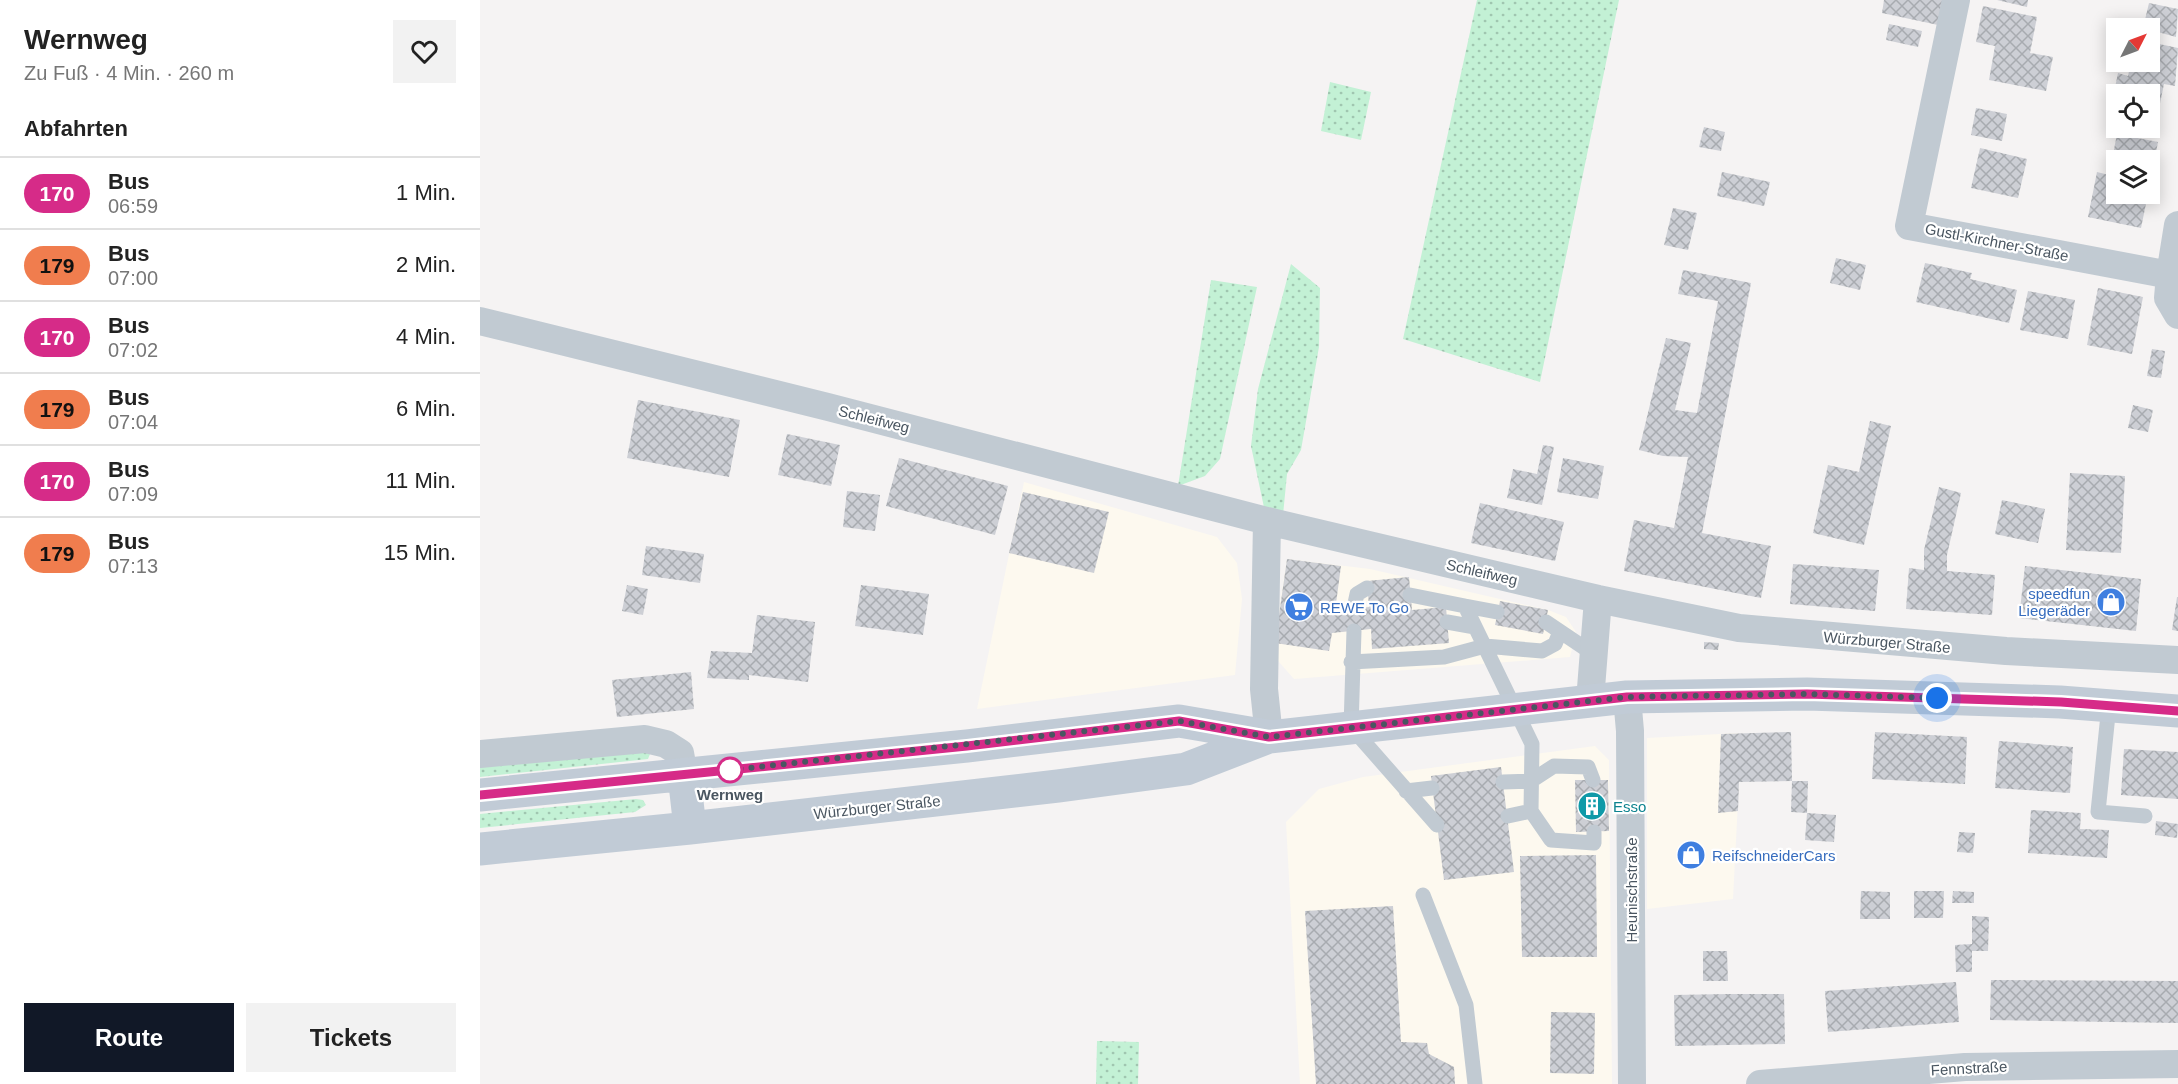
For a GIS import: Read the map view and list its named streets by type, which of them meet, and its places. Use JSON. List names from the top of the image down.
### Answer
{
  "streets": {
    "main road": ["Würzburger Straße"],
    "street": [
      "Gustl-Kirchner-Straße",
      "Schleifweg",
      "Heunischstraße",
      "Fennstraße"
    ]
  },
  "crossings": [
    ["Schleifweg", "Würzburger Straße"],
    ["Würzburger Straße", "Heunischstraße"]
  ],
  "places": {
    "shop": ["speedfun Liegeräder", "ReifschneiderCars"],
    "supermarket": ["REWE To Go"],
    "other": ["Wernweg"],
    "building": ["Esso"]
  },
  "lines": ["bus line 170"],
  "north": "top right",
  "page": {
    "heading": [
      ["Wernweg", "Zu Fuß · 4 Min. · 260 m"],
      "Abfahrten"
    ],
    "list": [
      {
        "mark": "170",
        "name": "Bus",
        "note": "06:59",
        "value": "1 Min."
      },
      {
        "mark": "179",
        "name": "Bus",
        "note": "07:00",
        "value": "2 Min."
      },
      {
        "mark": "170",
        "name": "Bus",
        "note": "07:02",
        "value": "4 Min."
      },
      {
        "mark": "179",
        "name": "Bus",
        "note": "07:04",
        "value": "6 Min."
      },
      {
        "mark": "170",
        "name": "Bus",
        "note": "07:09",
        "value": "11 Min."
      },
      {
        "mark": "179",
        "name": "Bus",
        "note": "07:13",
        "value": "15 Min."
      }
    ],
    "buttons": ["Route", "Tickets"]
  }
}
